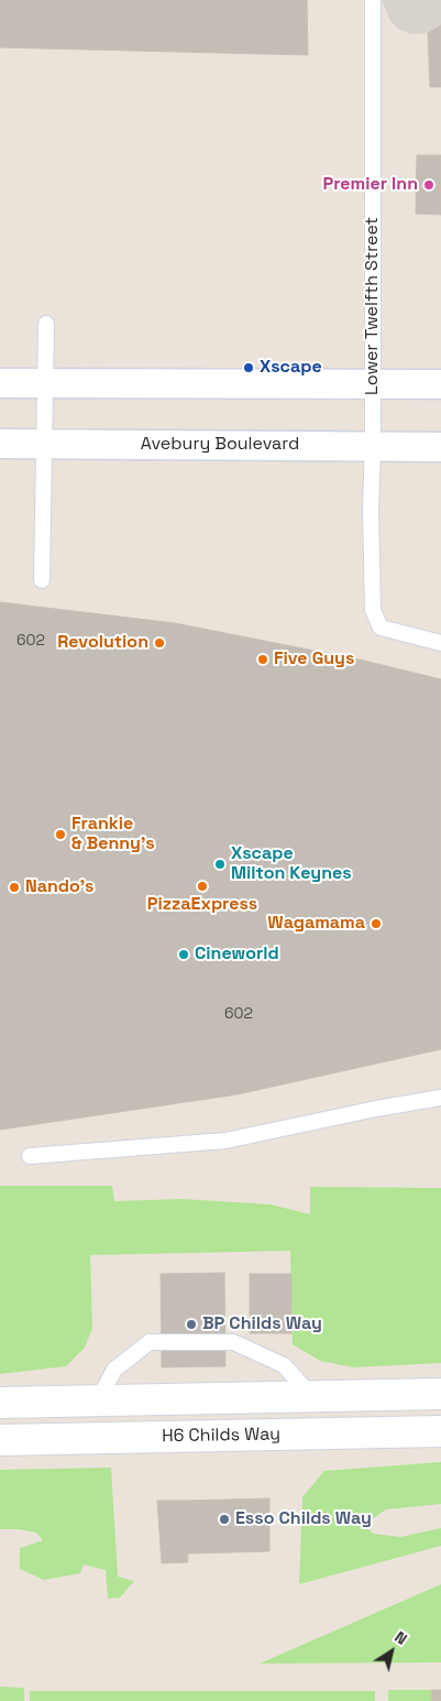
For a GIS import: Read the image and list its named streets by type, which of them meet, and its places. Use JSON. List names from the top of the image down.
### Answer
{
  "streets": {
    "street": ["Avebury Boulevard", "H6 Childs Way"],
    "lane": ["Lower Twelfth Street"]
  },
  "crossings": [
    ["Lower Twelfth Street", "Avebury Boulevard"]
  ],
  "places": [
    "Premier Inn",
    "Xscape",
    "Revolution",
    "Five Guys",
    "Frankie & Benny's",
    "Xscape Milton Keynes",
    "PizzaExpress",
    "Nando's",
    "Wagamama",
    "Cineworld",
    "BP Childs Way",
    "Esso Childs Way"
  ],
  "house_numbers": ["602", "602"],
  "north": "top right"
}
